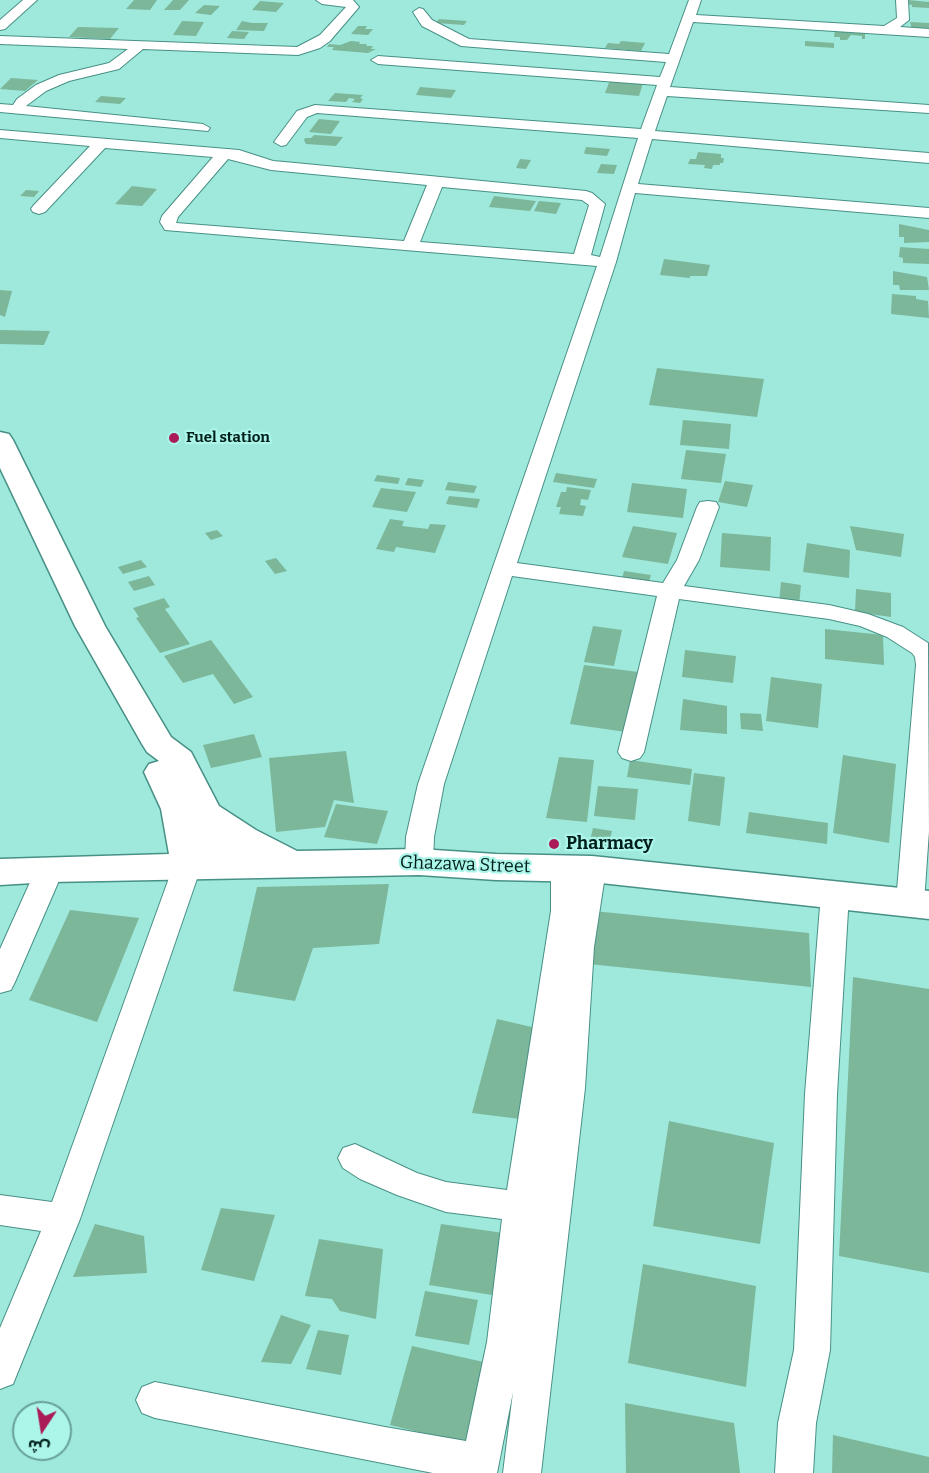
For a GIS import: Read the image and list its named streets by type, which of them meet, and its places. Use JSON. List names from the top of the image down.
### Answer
{
  "streets": {
    "main road": ["Ghazawa Street"]
  },
  "places": ["Fuel station", "Pharmacy"],
  "north": "bottom"
}
